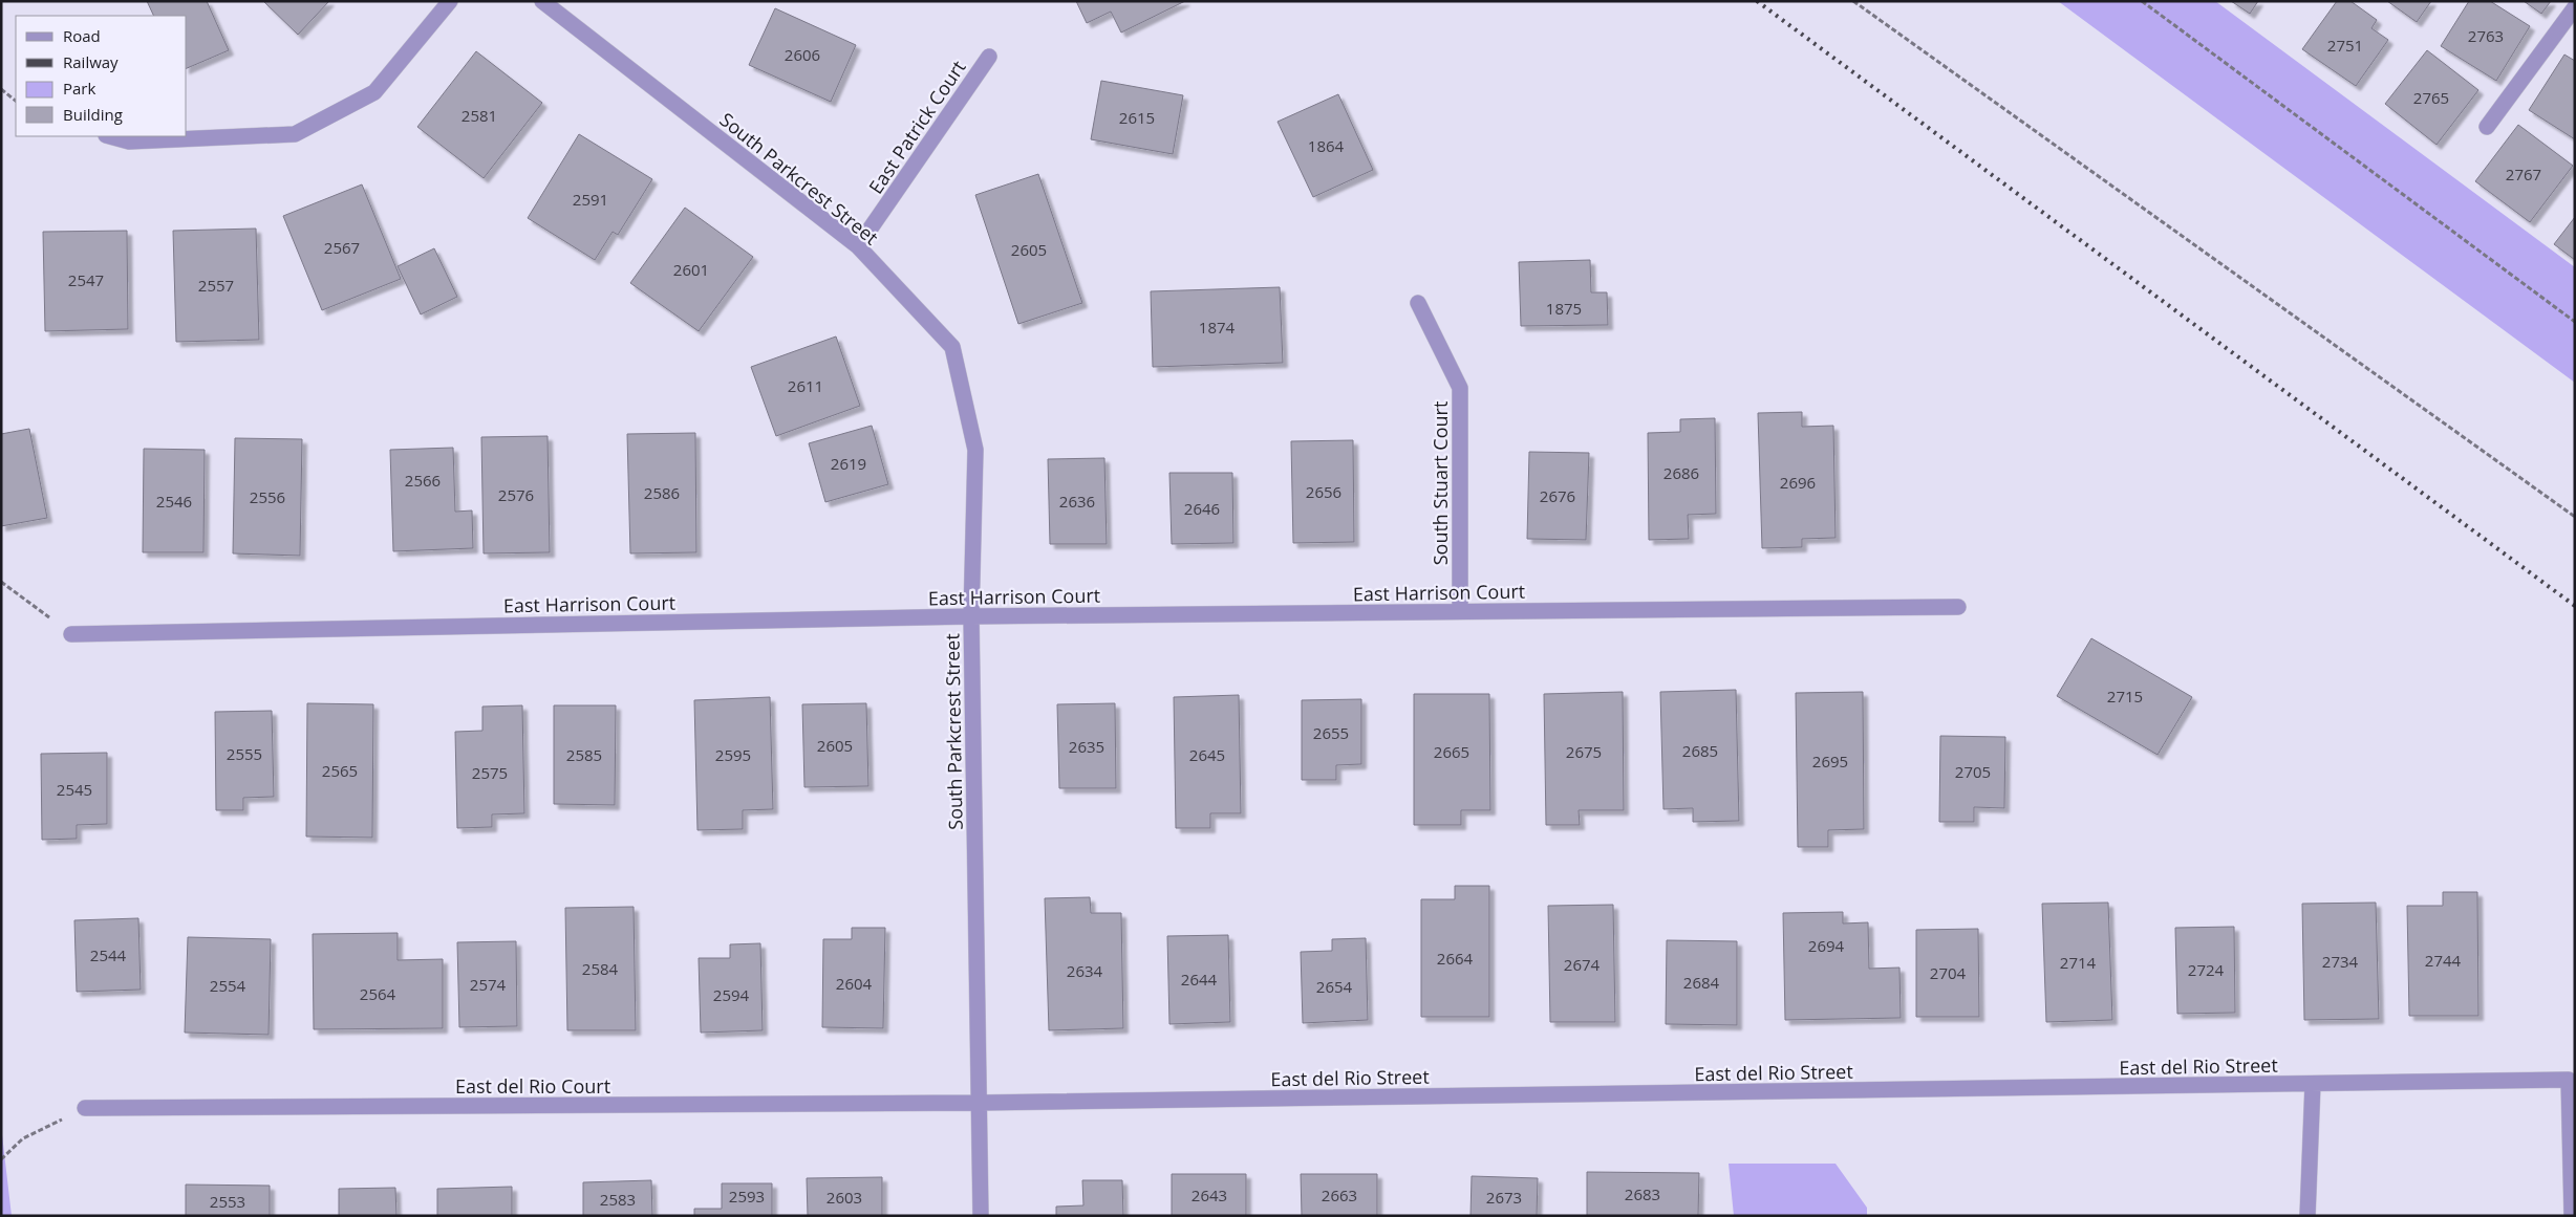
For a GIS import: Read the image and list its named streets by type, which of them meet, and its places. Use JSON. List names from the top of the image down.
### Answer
{
  "streets": {
    "street": [
      "East Patrick Court",
      "South Parkcrest Street",
      "South Stuart Court",
      "East Harrison Court",
      "East del Rio Street",
      "East del Rio Court"
    ]
  },
  "crossings": [
    ["East Patrick Court", "South Parkcrest Street"],
    ["South Parkcrest Street", "East Harrison Court"],
    ["South Parkcrest Street", "East del Rio Street"],
    ["South Parkcrest Street", "East del Rio Court"],
    ["South Stuart Court", "East Harrison Court"],
    ["East del Rio Street", "East del Rio Court"]
  ],
  "house_numbers": [
    "2763",
    "2751",
    "2606",
    "2765",
    "2581",
    "2615",
    "1864",
    "2767",
    "2591",
    "2567",
    "2605",
    "2601",
    "2547",
    "2557",
    "1875",
    "1874",
    "2611",
    "2619",
    "2686",
    "2566",
    "2696",
    "2656",
    "2586",
    "2576",
    "2676",
    "2556",
    "2546",
    "2636",
    "2646",
    "2715",
    "2655",
    "2605",
    "2635",
    "2685",
    "2665",
    "2675",
    "2555",
    "2585",
    "2595",
    "2645",
    "2695",
    "2565",
    "2705",
    "2575",
    "2545",
    "2694",
    "2544",
    "2664",
    "2744",
    "2734",
    "2714",
    "2674",
    "2584",
    "2724",
    "2634",
    "2704",
    "2644",
    "2684",
    "2604",
    "2574",
    "2554",
    "2654",
    "2564",
    "2594",
    "2683",
    "2643",
    "2663",
    "2593",
    "2603",
    "2673",
    "2583",
    "2553"
  ],
  "legend": [
    "Road",
    "Railway",
    "Park",
    "Building"
  ]
}
